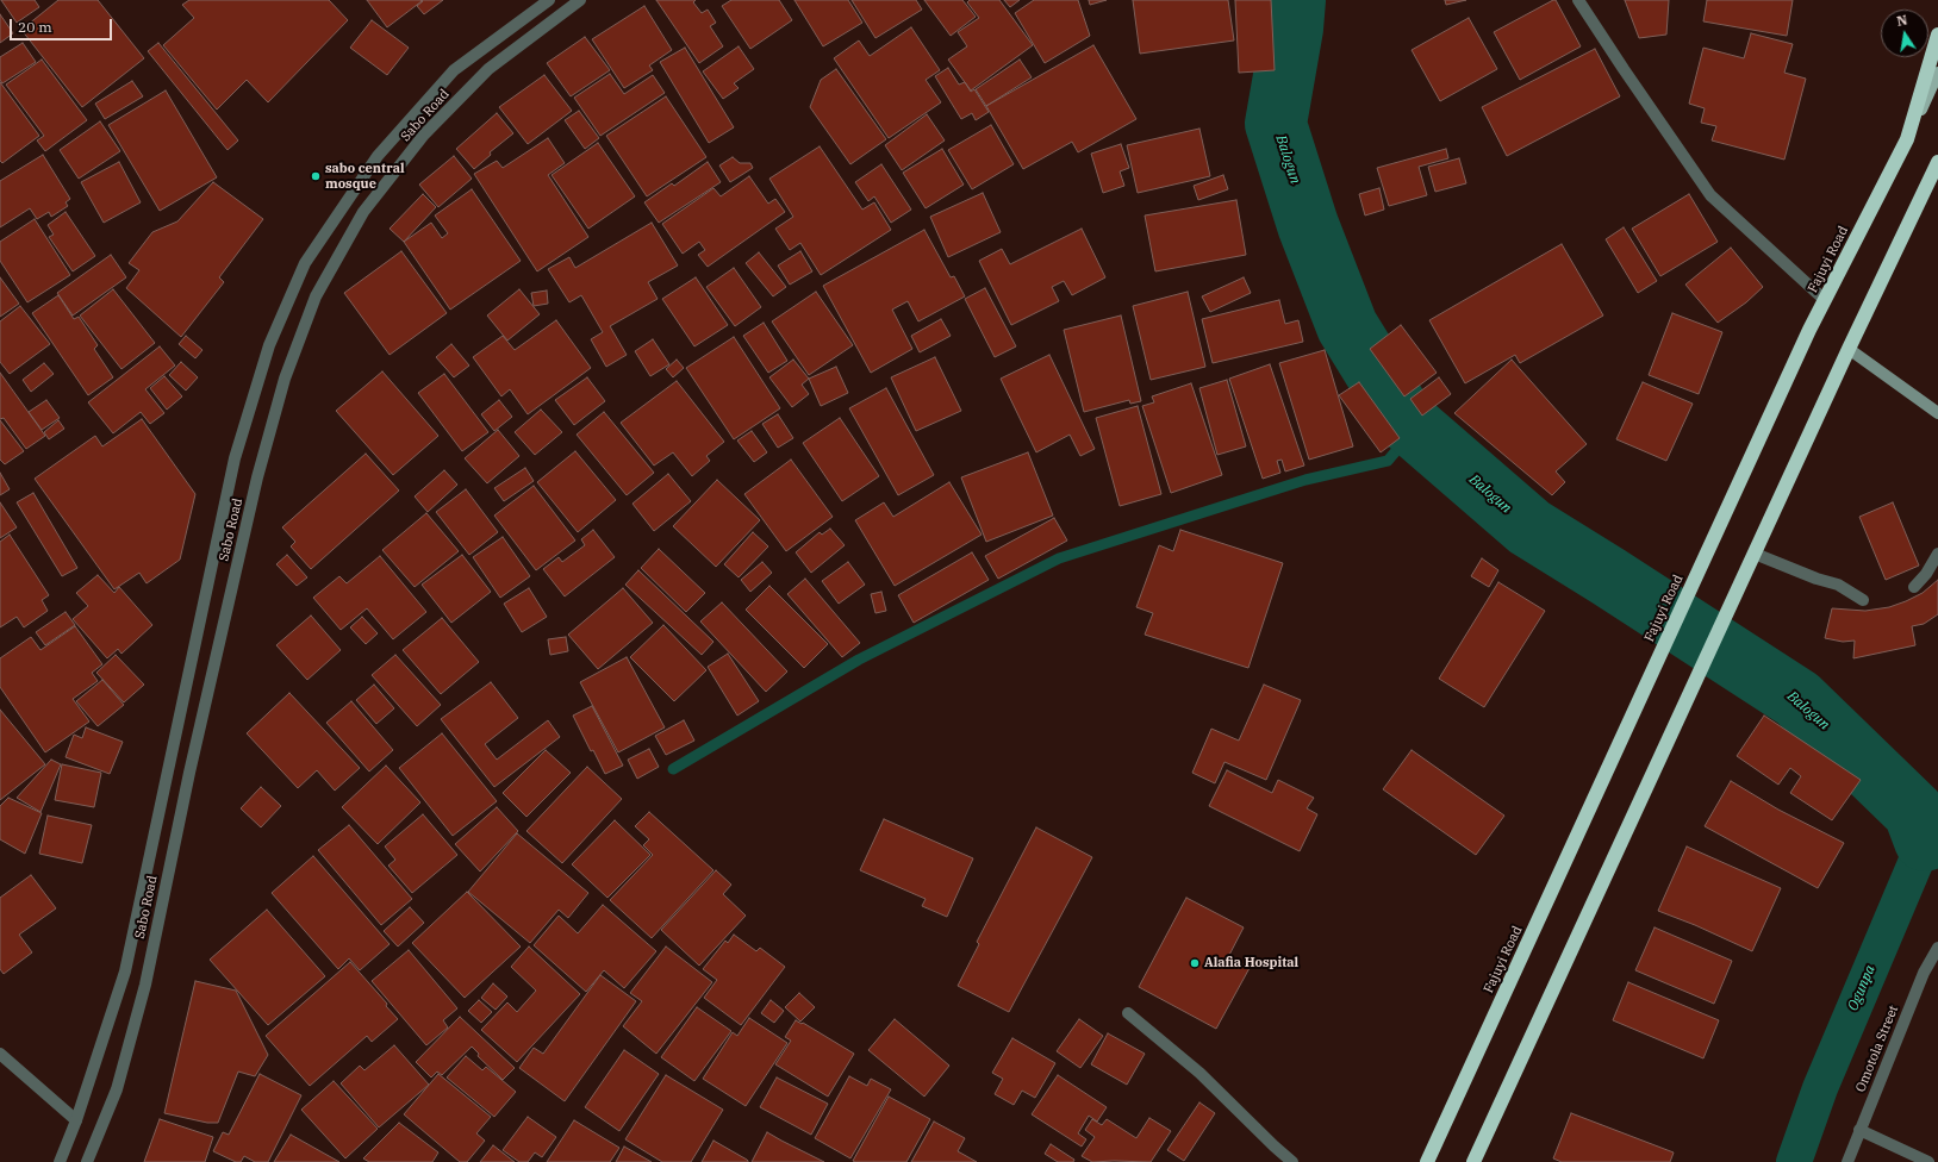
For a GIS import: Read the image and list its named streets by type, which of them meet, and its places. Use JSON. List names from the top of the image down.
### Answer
{
  "streets": {
    "highway": ["Fajuyi Road"],
    "street": ["Sabo Road", "Omotola Street"]
  },
  "water": ["Balogun", "Ogunpa"],
  "places": ["sabo central mosque", "Alafia Hospital"],
  "scale_bar": "20 m",
  "north": "top"
}
